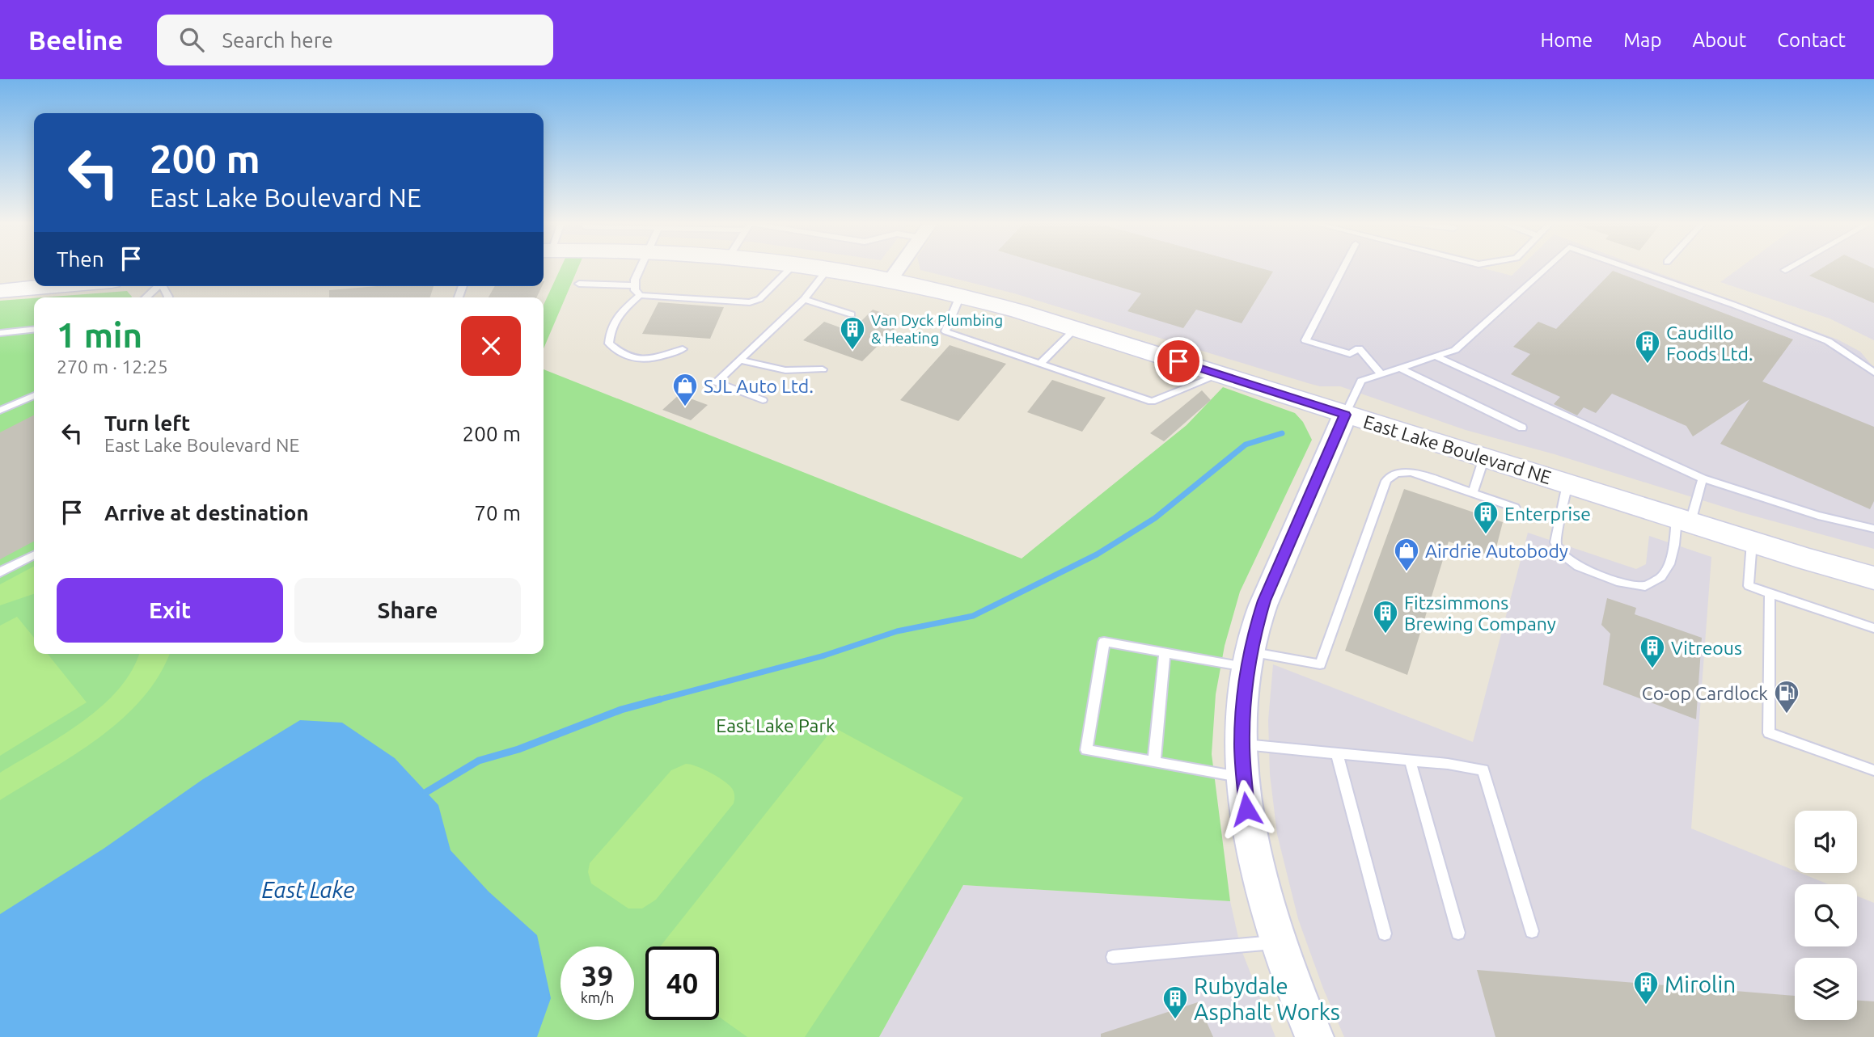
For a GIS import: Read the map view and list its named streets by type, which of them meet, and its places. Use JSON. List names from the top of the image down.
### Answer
{
  "streets": {
    "main road": ["East Lake Boulevard NE"]
  },
  "water": ["East Lake"],
  "parks": ["East Lake Park"],
  "places": {
    "building": [
      "Van Dyck Plumbing & Heating",
      "Caudillo Foods Ltd.",
      "Enterprise",
      "Fitzsimmons Brewing Company",
      "Vitreous",
      "Mirolin",
      "Rubydale Asphalt Works"
    ],
    "shop": ["SJL Auto Ltd.", "Airdrie Autobody"],
    "fuel station": ["Co-op Cardlock"]
  },
  "page": {
    "header": "Beeline",
    "search": "Search here",
    "nav": [
      "Home",
      "Map",
      "About",
      "Contact"
    ],
    "turn": ["200 m", "East Lake Boulevard NE"],
    "then": "Then",
    "heading": ["1 min", "270 m · 12:25"],
    "list": [
      {
        "name": "Turn left",
        "note": "East Lake Boulevard NE",
        "value": "200 m"
      },
      {
        "name": "Arrive at destination",
        "value": "70 m"
      }
    ],
    "buttons": ["Exit", "Share"],
    "speed": "39 km/h",
    "limit": "40"
  }
}
